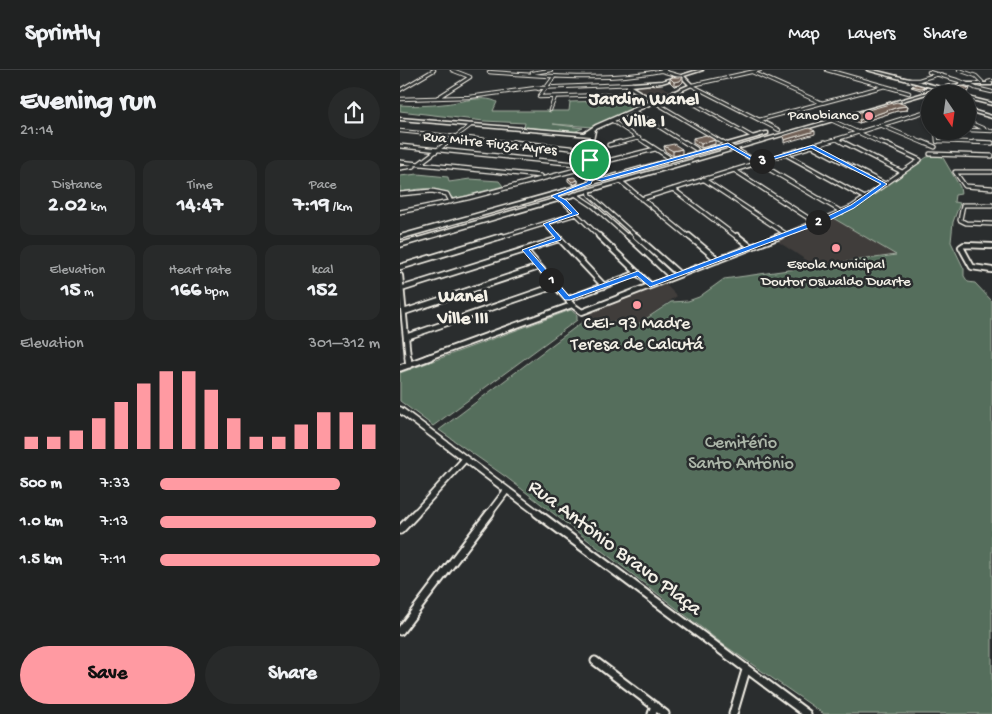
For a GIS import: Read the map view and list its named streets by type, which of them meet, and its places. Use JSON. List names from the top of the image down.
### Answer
{
  "streets": {
    "street": ["Rua Mitre Fiuza Ayres", "Rua Antônio Bravo Plaça"]
  },
  "districts": ["Jardim Wanel Ville I", "Wanel Ville III"],
  "parks": ["Cemitério Santo Antônio"],
  "places": ["Panobianco", "Escola Municipal Doutor Oswaldo Duarte", "CEI- 93 Madre Teresa de Calcutá"],
  "north": "bottom",
  "page": {
    "header": "Sprintly",
    "nav": ["Map", "Layers", "Share"],
    "heading": ["Evening run", "21:14"],
    "pins": ["3", "2", "1"],
    "stats": [
      ["Distance", "2.02 km"],
      ["Time", "14:47"],
      ["Pace", "7:19 /km"],
      ["Elevation", "15 m"],
      ["Heart rate", "166 bpm"],
      ["kcal", "152"]
    ],
    "chart": ["Elevation", "301–312 m"],
    "list": [
      {
        "name": "500 m",
        "note": "7:33"
      },
      {
        "name": "1.0 km",
        "note": "7:13"
      },
      {
        "name": "1.5 km",
        "note": "7:11"
      }
    ],
    "buttons": ["Save", "Share"]
  }
}
